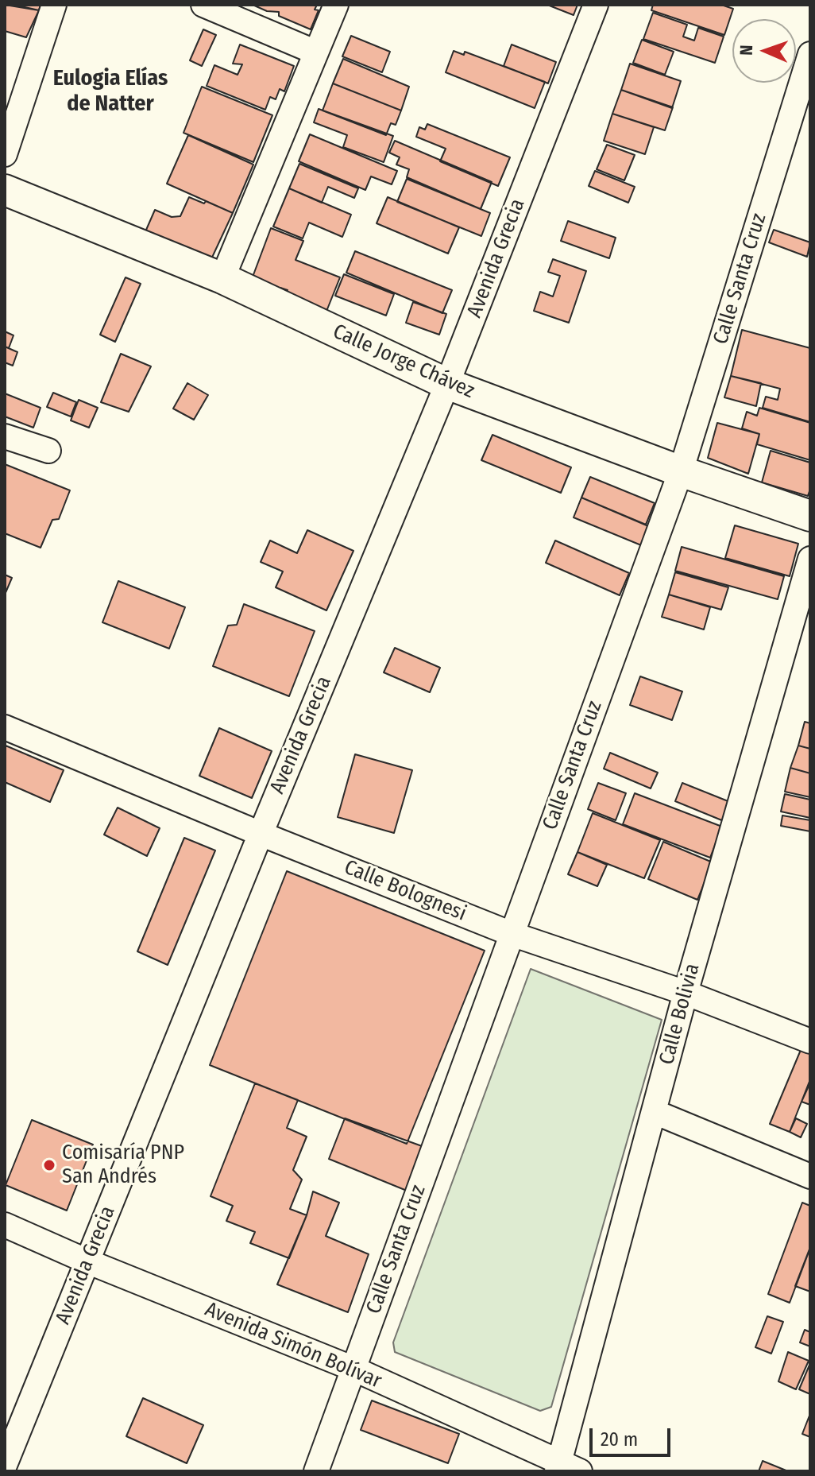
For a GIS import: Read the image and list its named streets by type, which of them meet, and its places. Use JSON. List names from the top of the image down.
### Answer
{
  "streets": {
    "street": [
      "Avenida Grecia",
      "Calle Santa Cruz",
      "Calle Jorge Chávez",
      "Calle Bolognesi",
      "Calle Bolivia",
      "Avenida Simón Bolívar"
    ]
  },
  "crossings": [
    ["Avenida Grecia", "Calle Jorge Chávez"],
    ["Avenida Grecia", "Calle Bolognesi"],
    ["Avenida Grecia", "Avenida Simón Bolívar"],
    ["Calle Santa Cruz", "Calle Jorge Chávez"],
    ["Calle Santa Cruz", "Calle Bolognesi"],
    ["Calle Santa Cruz", "Avenida Simón Bolívar"],
    ["Calle Bolognesi", "Calle Bolivia"],
    ["Calle Bolivia", "Avenida Simón Bolívar"]
  ],
  "districts": ["Eulogia Elías de Natter"],
  "places": ["Comisaría PNP San Andrés"],
  "scale_bar": "20 m",
  "north": "left"
}
